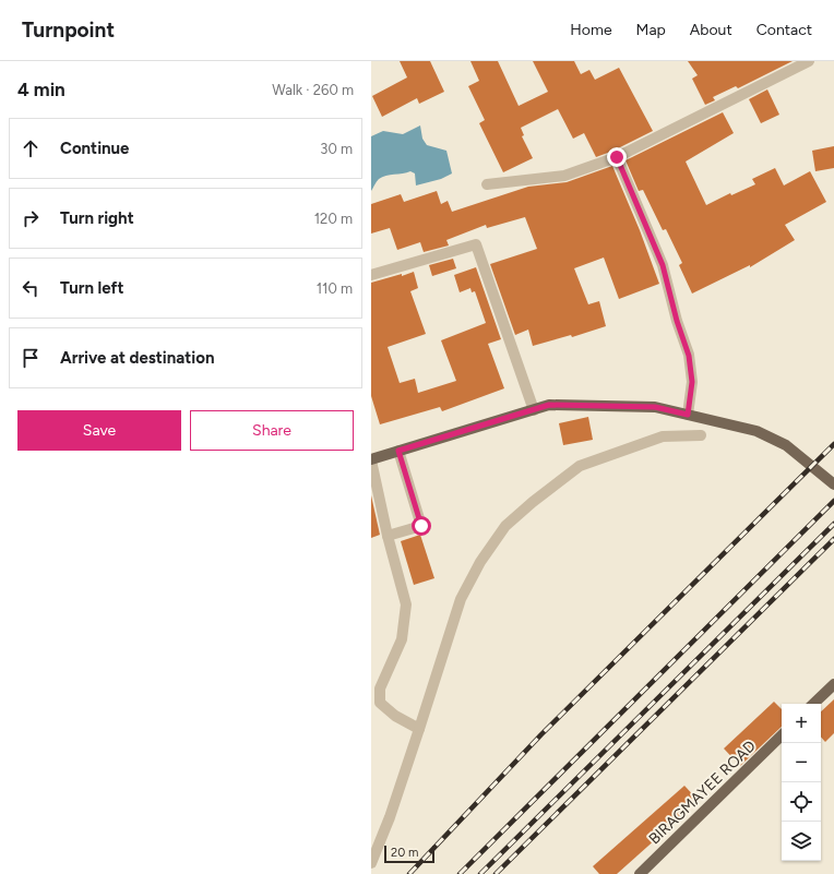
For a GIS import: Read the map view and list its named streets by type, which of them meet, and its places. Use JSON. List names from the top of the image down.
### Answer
{
  "streets": {
    "main road": ["BIRAGMAYEE ROAD"]
  },
  "scale_bar": "20 m",
  "page": {
    "header": "Turnpoint",
    "nav": [
      "Home",
      "Map",
      "About",
      "Contact"
    ],
    "heading": ["4 min", "Walk · 260 m"],
    "list": [
      ["Continue", "30 m"],
      ["Turn right", "120 m"],
      ["Turn left", "110 m"],
      "Arrive at destination"
    ],
    "buttons": ["Save", "Share"],
    "map_buttons": ["+", "−"],
    "scale": "20 m"
  }
}
